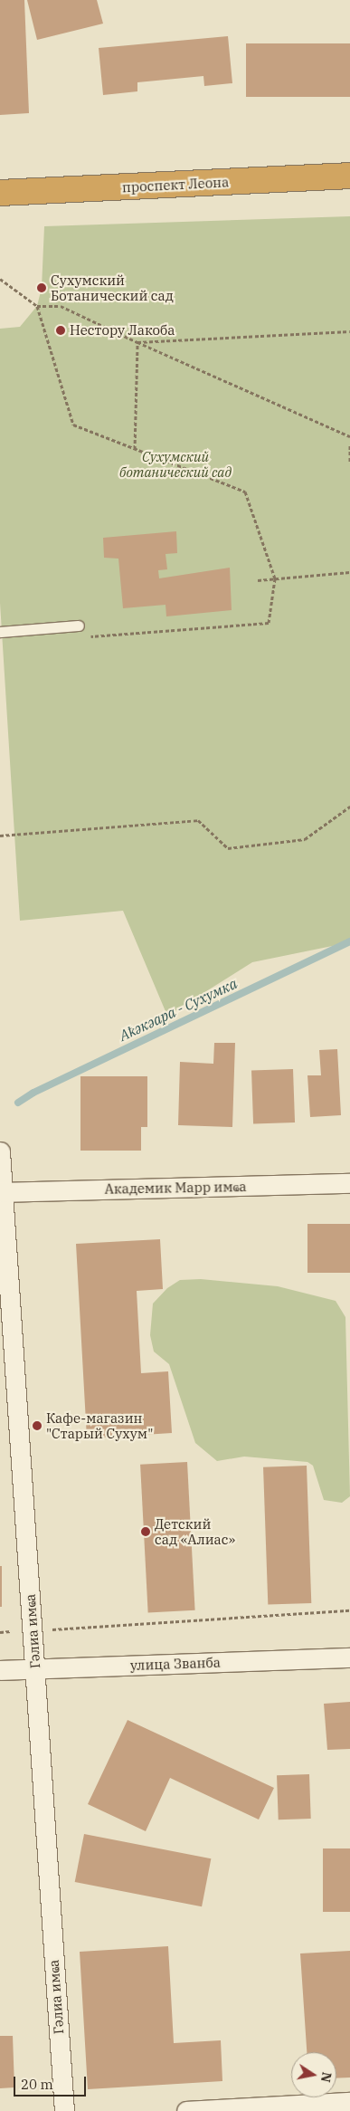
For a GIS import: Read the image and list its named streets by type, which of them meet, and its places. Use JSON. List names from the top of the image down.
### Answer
{
  "streets": {
    "highway": ["проспект Леона"],
    "street": ["Академик Марр имҩа", "Гәлиа имҩа", "улица Званба"]
  },
  "crossings": [
    ["Академик Марр имҩа", "Гәлиа имҩа"],
    ["Гәлиа имҩа", "улица Званба"]
  ],
  "water": ["Аҟәкәара - Сухумка"],
  "parks": ["Сухумский ботанический сад"],
  "places": [
    "Сухумский Ботанический сад",
    "Нестору Лакоба",
    "Кафе-магазин \"Старый Сухум\"",
    "Детский сад «Алиас»"
  ],
  "scale_bar": "20 m",
  "north": "right"
}
